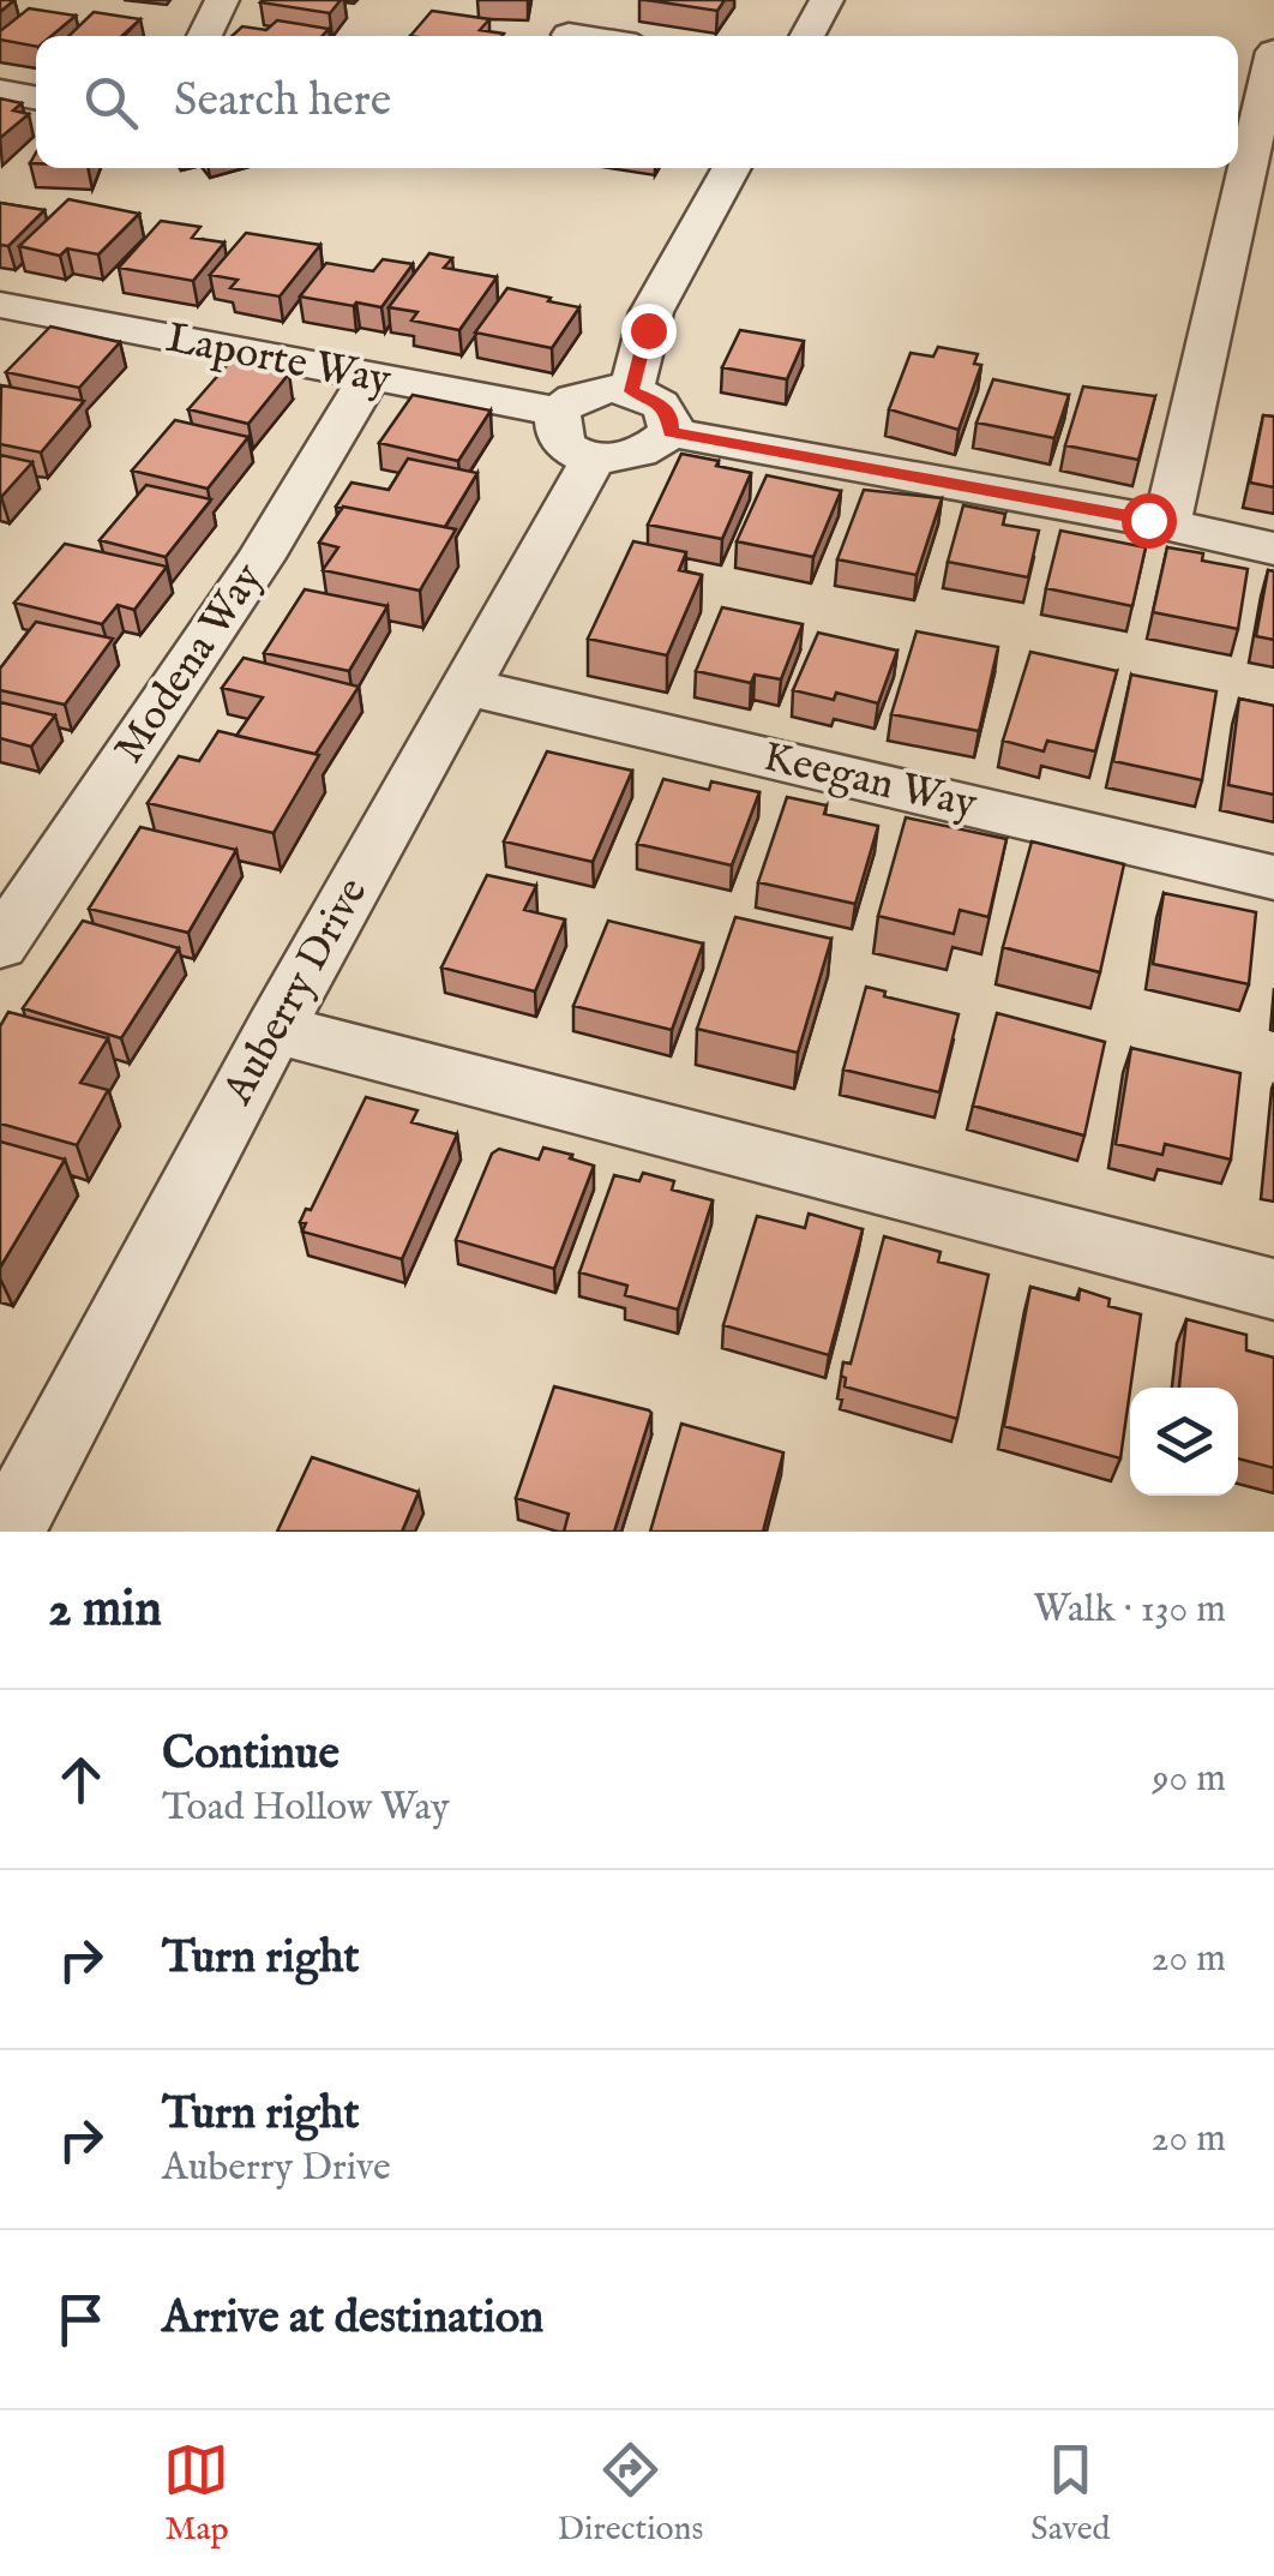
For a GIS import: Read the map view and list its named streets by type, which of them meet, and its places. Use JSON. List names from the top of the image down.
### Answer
{
  "streets": {
    "street": [
      "Laporte Way",
      "Modena Way",
      "Keegan Way",
      "Auberry Drive"
    ]
  },
  "crossings": [
    ["Laporte Way", "Modena Way"],
    ["Laporte Way", "Auberry Drive"],
    ["Keegan Way", "Auberry Drive"]
  ],
  "page": {
    "search": "Search here",
    "heading": ["2 min", "Walk · 130 m"],
    "list": [
      ["Continue", "Toad Hollow Way", "90 m"],
      ["Turn right", "20 m"],
      ["Turn right", "Auberry Drive", "20 m"],
      "Arrive at destination"
    ],
    "nav": ["Map", "Directions", "Saved"]
  }
}
